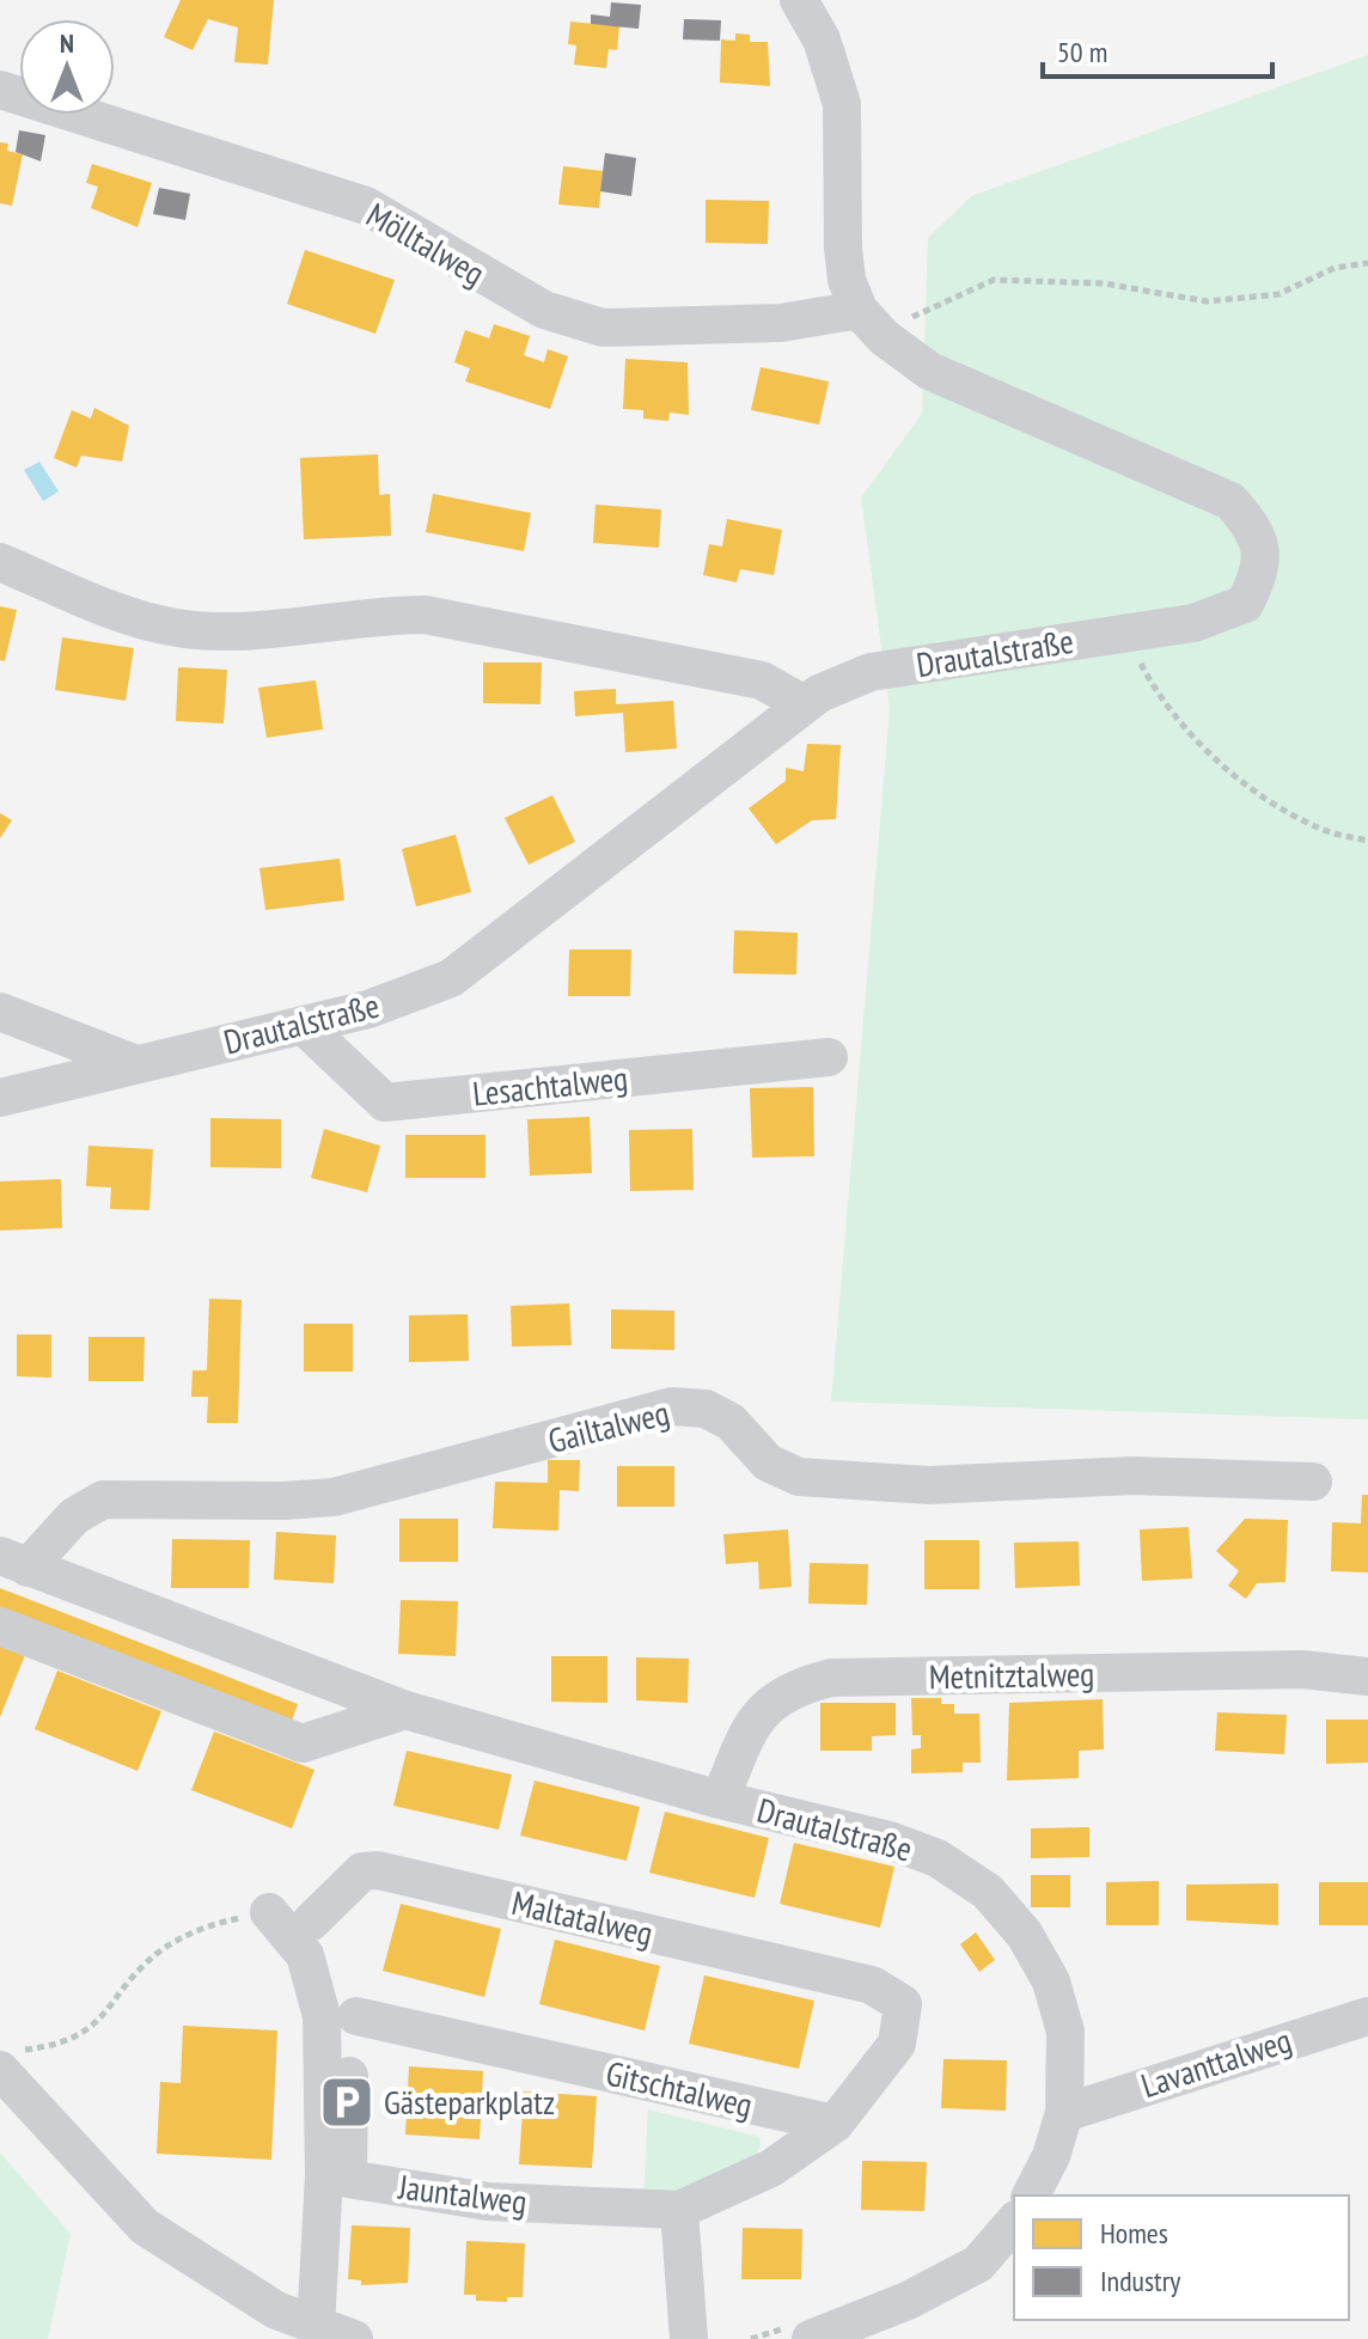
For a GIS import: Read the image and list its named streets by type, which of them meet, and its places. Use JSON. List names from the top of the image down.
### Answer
{
  "streets": {
    "street": [
      "Mölltalweg",
      "Drautalstraße",
      "Lesachtalweg",
      "Gailtalweg",
      "Metnitztalweg",
      "Maltatalweg",
      "Lavanttalweg",
      "Gitschtalweg",
      "Jauntalweg"
    ]
  },
  "crossings": [
    ["Mölltalweg", "Drautalstraße"],
    ["Drautalstraße", "Lesachtalweg"],
    ["Drautalstraße", "Gailtalweg"],
    ["Drautalstraße", "Metnitztalweg"],
    ["Drautalstraße", "Lavanttalweg"],
    ["Maltatalweg", "Gitschtalweg"]
  ],
  "places": {
    "parking": ["Gästeparkplatz"]
  },
  "legend": ["Homes", "Industry"],
  "scale_bar": "50 m",
  "north": "top"
}
